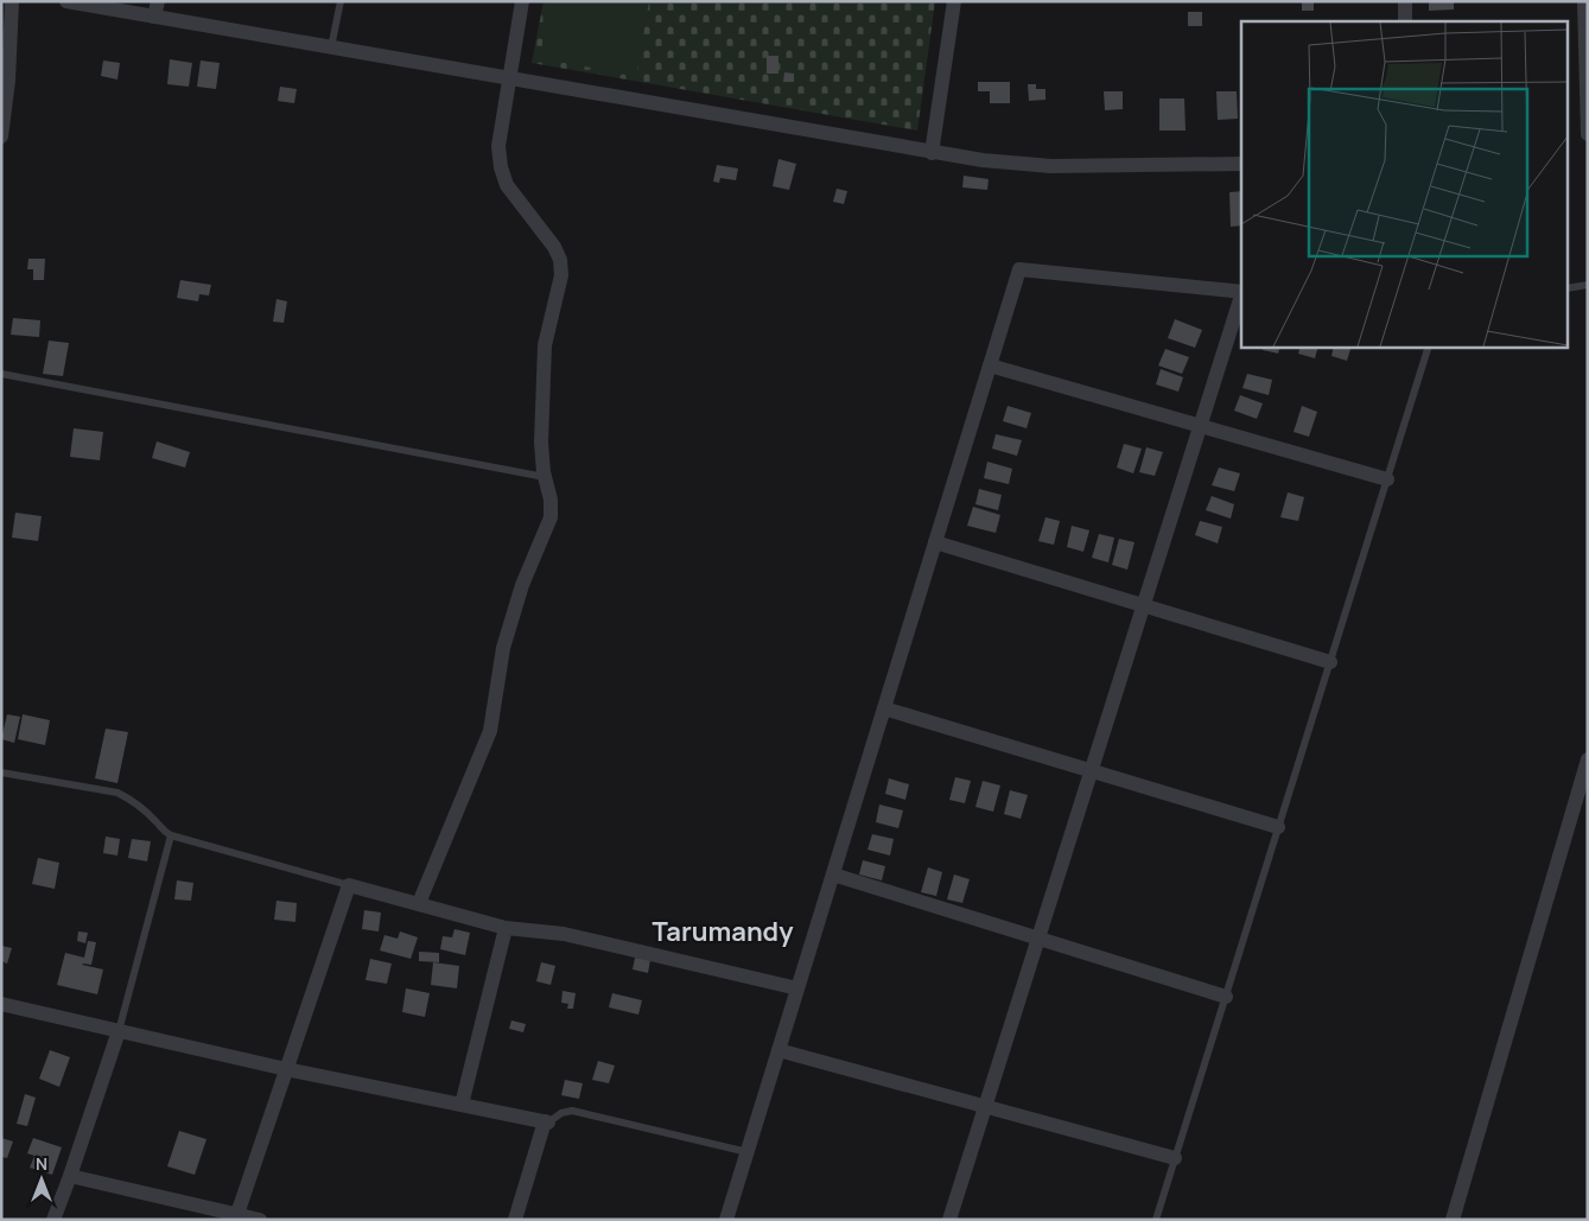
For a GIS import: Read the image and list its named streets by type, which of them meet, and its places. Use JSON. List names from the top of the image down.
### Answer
{
  "districts": ["Tarumandy"],
  "north": "top"
}
